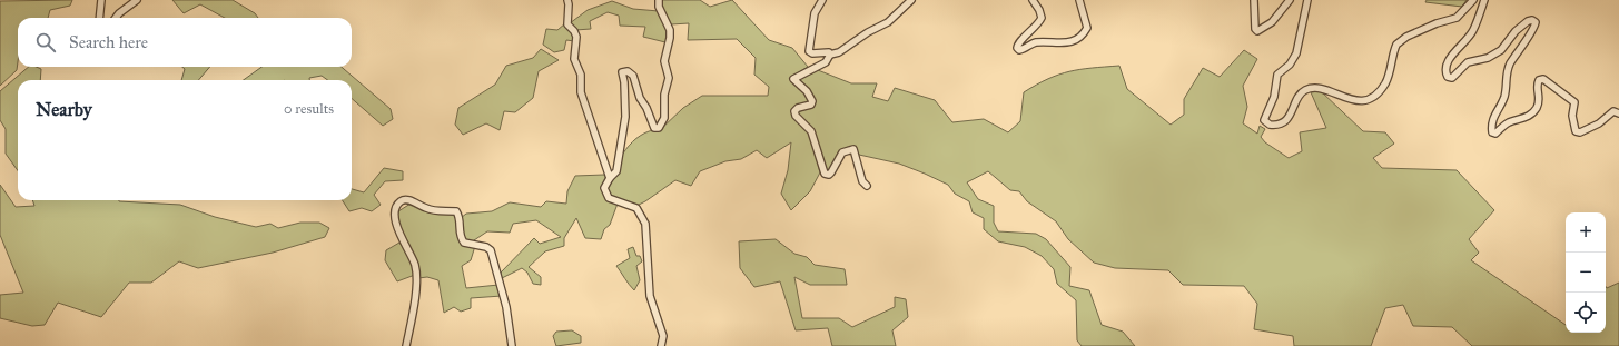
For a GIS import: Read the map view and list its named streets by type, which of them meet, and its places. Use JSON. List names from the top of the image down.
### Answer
{
  "page": {
    "search": "Search here",
    "heading": ["Nearby", "0 results"],
    "map_buttons": ["+", "−"]
  }
}
